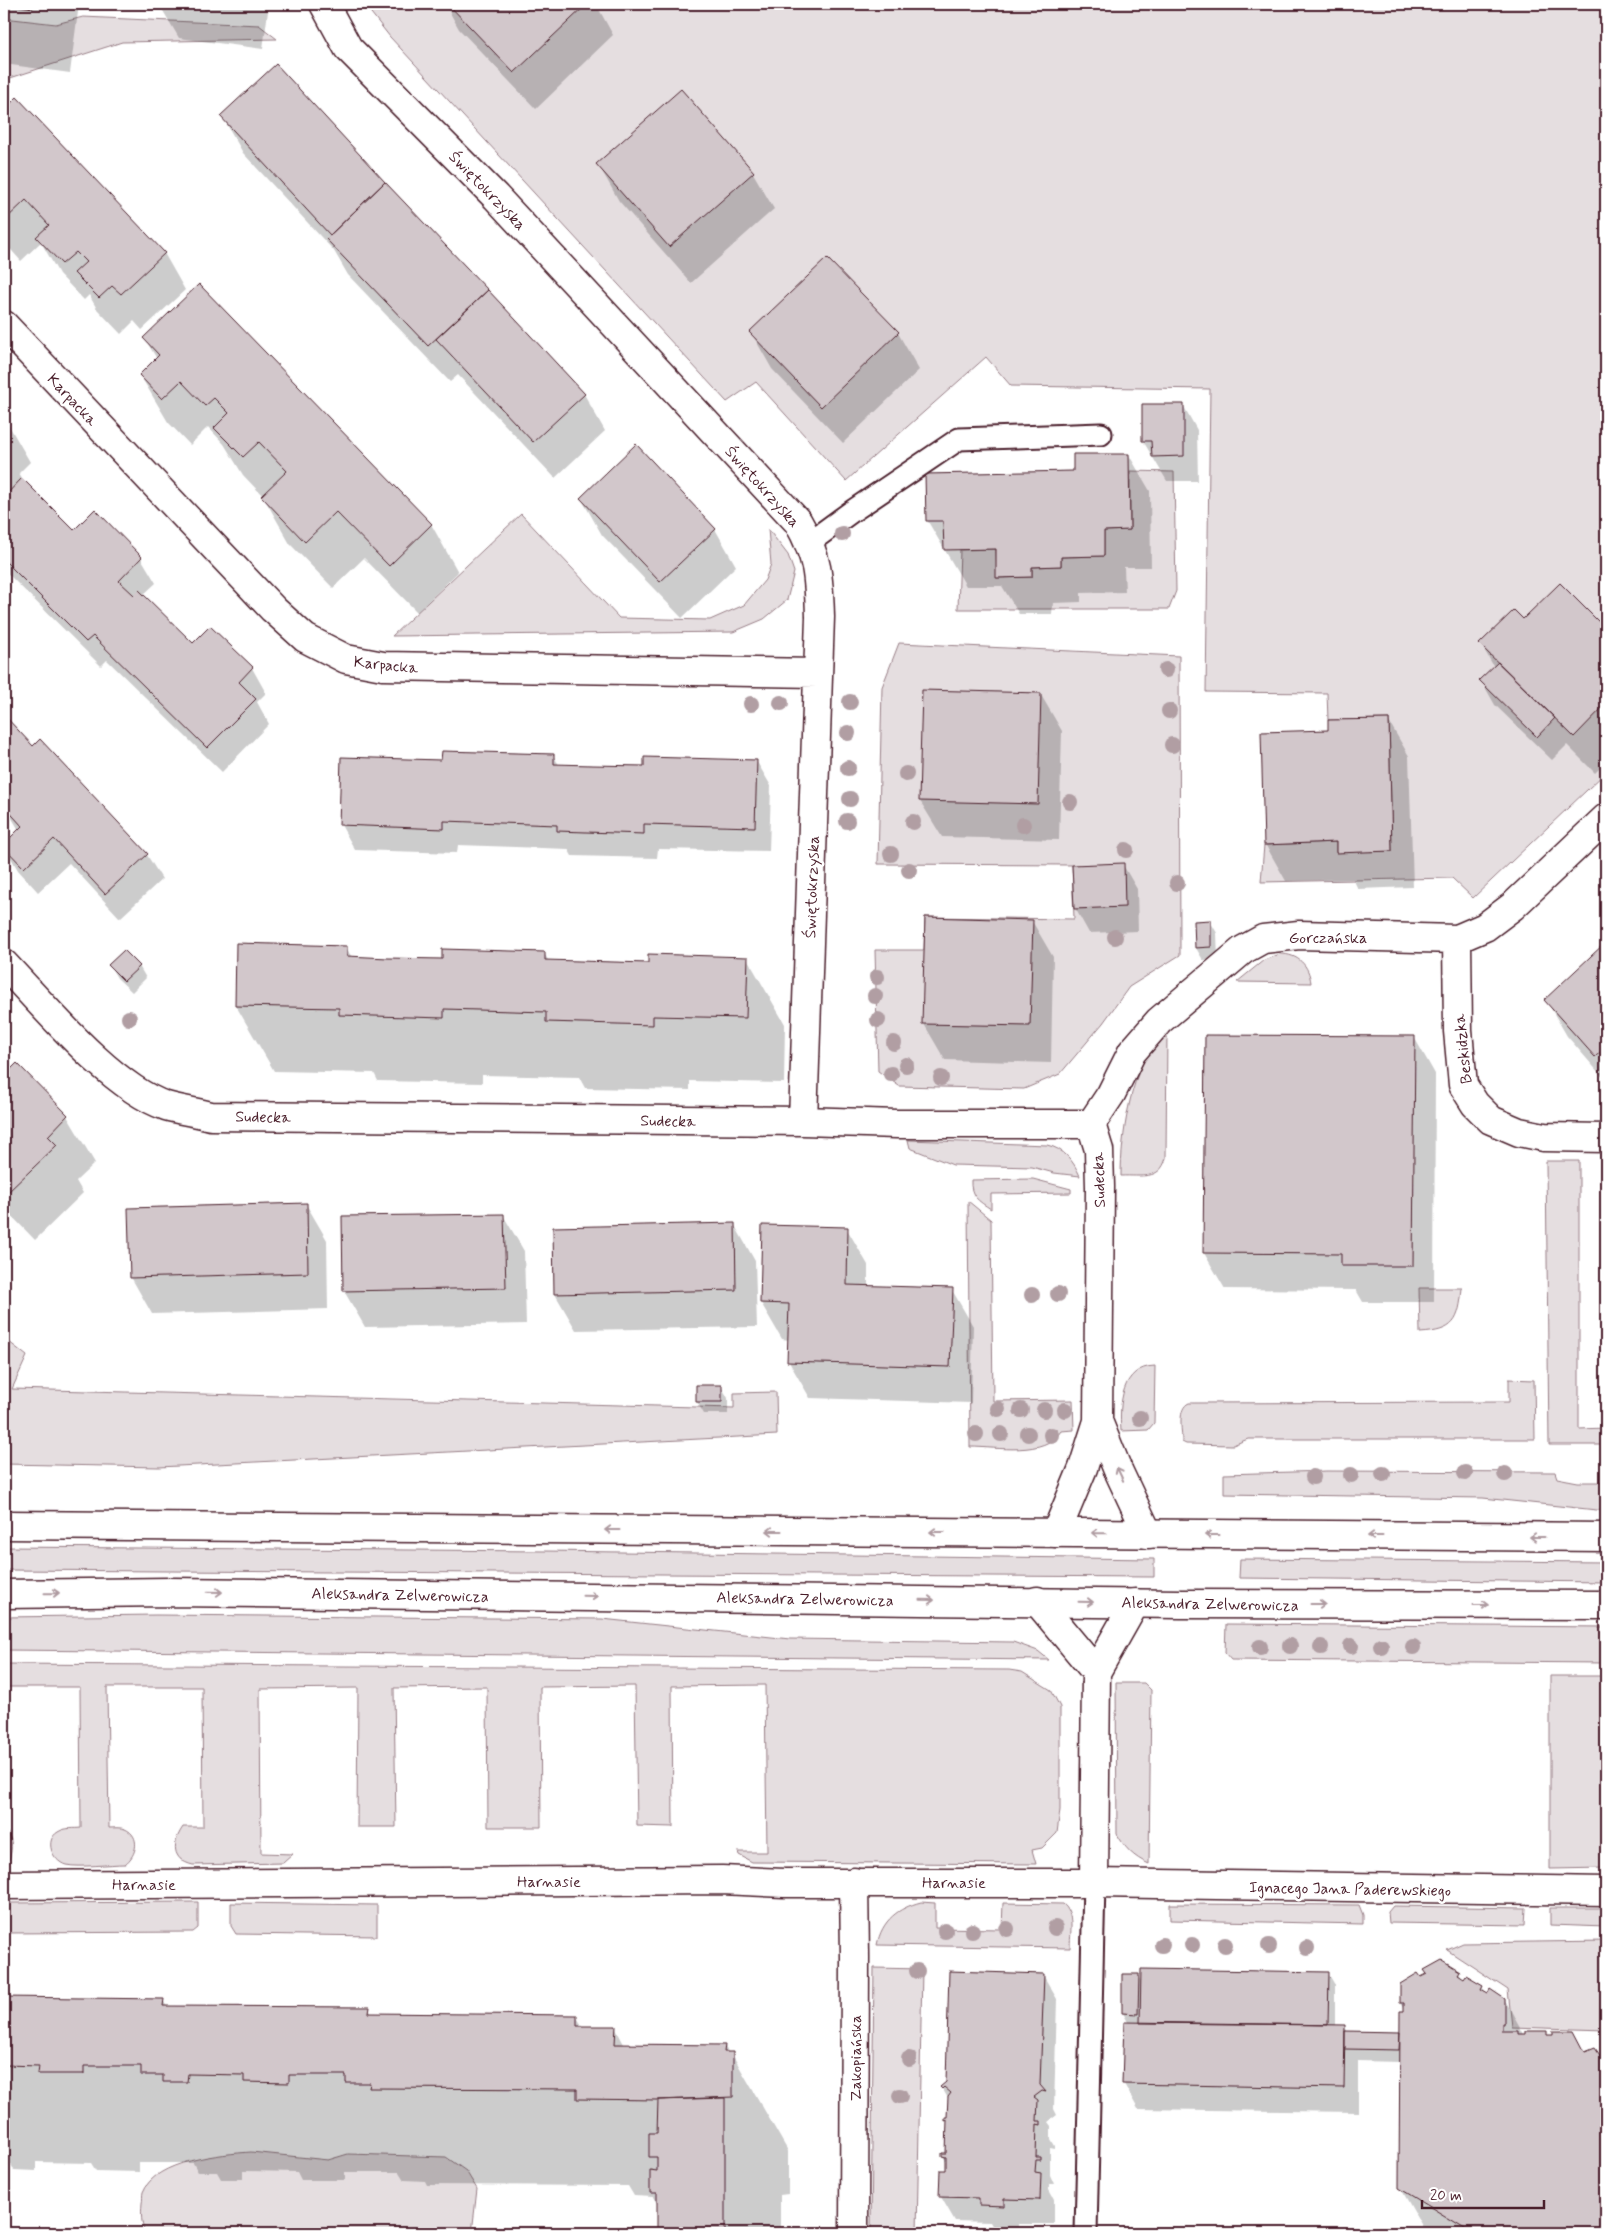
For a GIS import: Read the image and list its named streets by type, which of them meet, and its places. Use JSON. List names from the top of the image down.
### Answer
{
  "streets": {
    "street": [
      "Świętokrzyska",
      "Karpacka",
      "Gorczańska",
      "Beskidzka",
      "Sudecka",
      "Aleksandra Zelwerowicza",
      "Harnasie",
      "Ignacego Jana Paderewskiego",
      "Zakopiańska"
    ]
  },
  "crossings": [
    ["Świętokrzyska", "Karpacka"],
    ["Świętokrzyska", "Sudecka"],
    ["Gorczańska", "Beskidzka"],
    ["Gorczańska", "Sudecka"],
    ["Harnasie", "Ignacego Jana Paderewskiego"],
    ["Harnasie", "Zakopiańska"]
  ],
  "scale_bar": "20 m"
}
